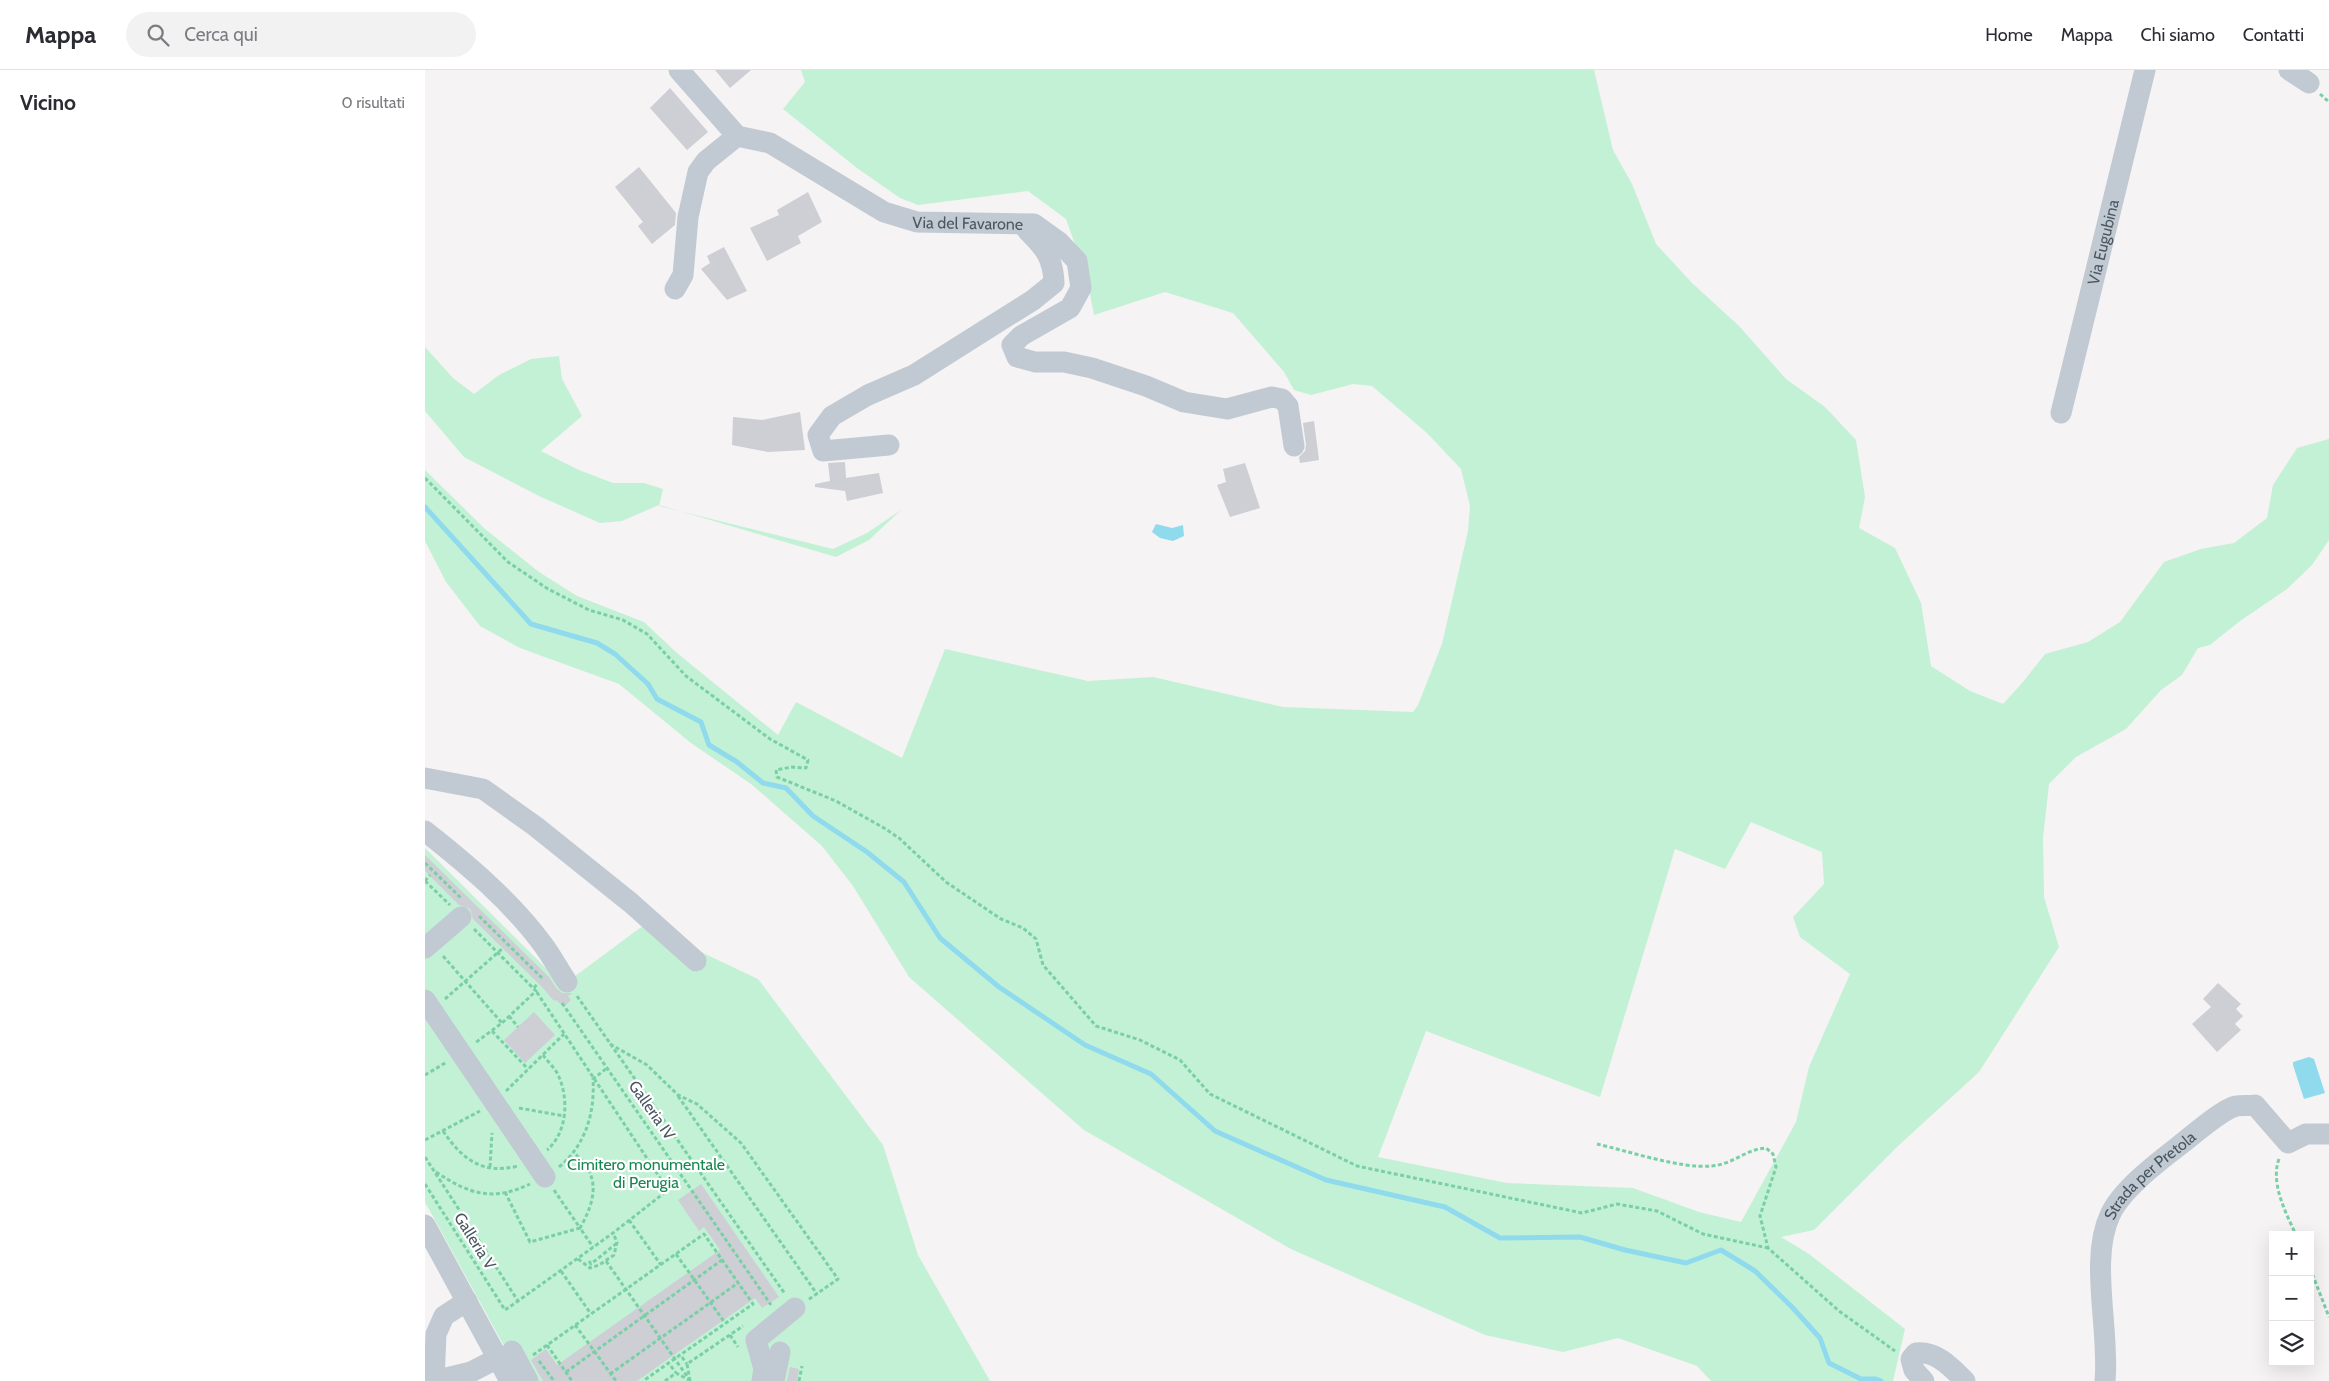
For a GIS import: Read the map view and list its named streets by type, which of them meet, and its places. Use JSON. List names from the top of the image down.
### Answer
{
  "streets": {
    "street": ["Via del Favarone", "Via Eugubina", "Strada per Pretola"],
    "path": ["Galleria IV", "Galleria V"]
  },
  "parks": ["Cimitero monumentale di Perugia"],
  "page": {
    "header": "Mappa",
    "search": "Cerca qui",
    "nav": [
      "Home",
      "Mappa",
      "Chi siamo",
      "Contatti"
    ],
    "heading": ["Vicino", "0 risultati"],
    "map_buttons": ["+", "−"]
  }
}
